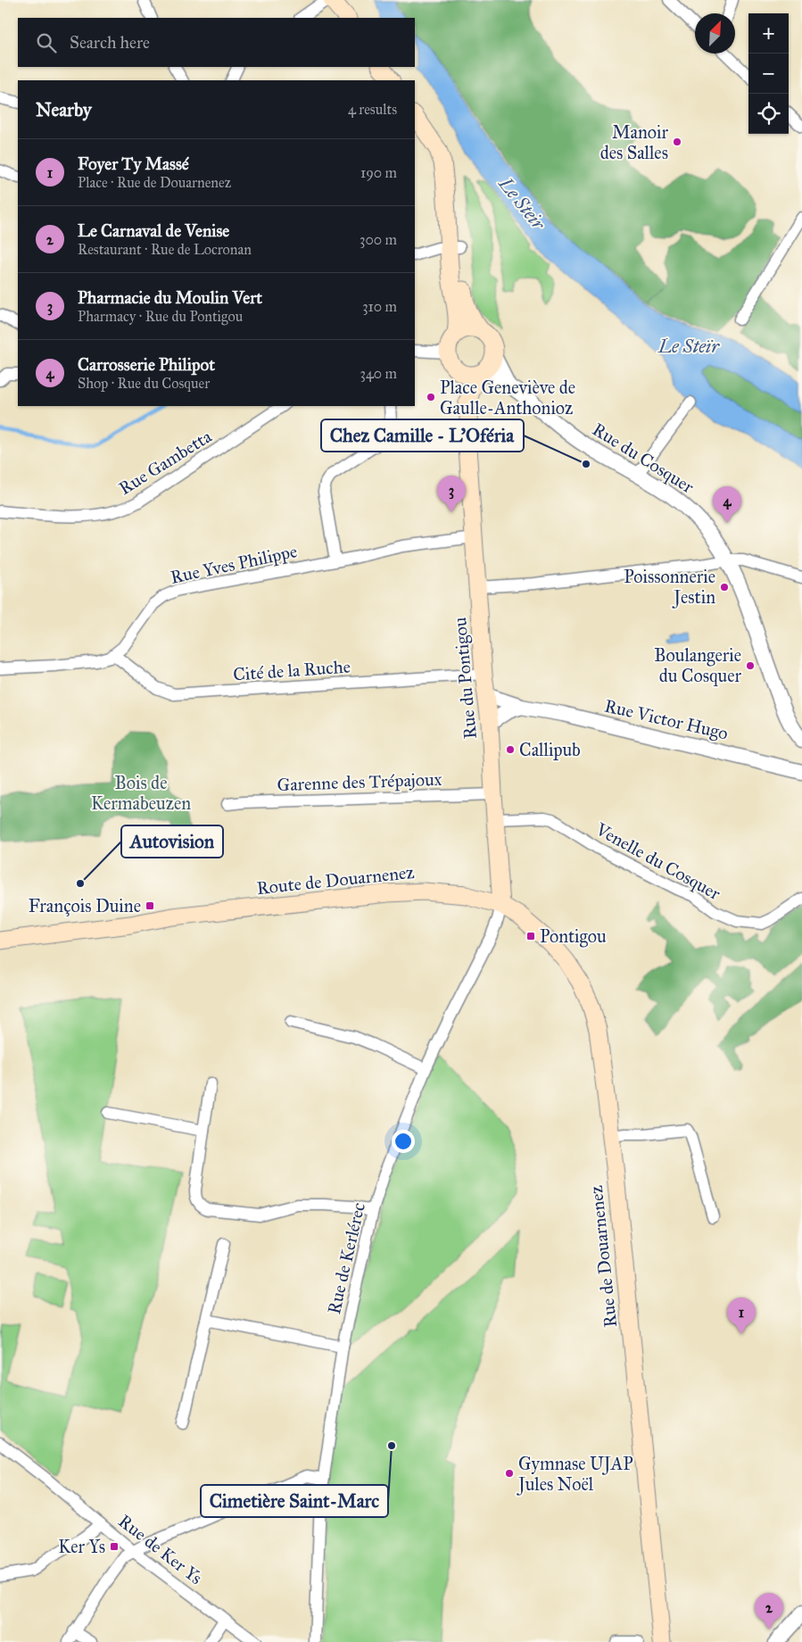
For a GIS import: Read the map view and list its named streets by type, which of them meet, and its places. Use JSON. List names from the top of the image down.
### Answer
{
  "streets": {
    "main road": ["Rue du Pontigou", "Route de Douarnenez", "Rue de Douarnenez"],
    "street": [
      "Rue du Cosquer",
      "Rue Gambetta",
      "Rue Yves Philippe",
      "Cité de la Ruche",
      "Rue Victor Hugo",
      "Garenne des Trépajoux",
      "Venelle du Cosquer",
      "Rue de Kerlérec",
      "Rue de Ker Ys"
    ]
  },
  "crossings": [
    ["Rue du Cosquer", "Rue du Pontigou"],
    ["Rue Yves Philippe", "Cité de la Ruche"],
    ["Rue Yves Philippe", "Rue du Pontigou"],
    ["Cité de la Ruche", "Rue du Pontigou"],
    ["Rue du Pontigou", "Rue Victor Hugo"],
    ["Rue du Pontigou", "Garenne des Trépajoux"],
    ["Rue du Pontigou", "Venelle du Cosquer"],
    ["Rue du Pontigou", "Route de Douarnenez"],
    ["Rue du Pontigou", "Rue de Douarnenez"],
    ["Rue du Pontigou", "Rue de Kerlérec"],
    ["Route de Douarnenez", "Rue de Douarnenez"],
    ["Route de Douarnenez", "Rue de Kerlérec"],
    ["Rue de Douarnenez", "Rue de Kerlérec"]
  ],
  "water": ["Le Steir", "Le Steïr"],
  "parks": ["Bois de Kermabeuzen"],
  "places": {
    "other": [
      "Manoir des Salles",
      "Place Geneviève de Gaulle-Anthonioz",
      "Chez Camille - L'Oféria",
      "Poissonnerie Jestin",
      "Boulangerie du Cosquer",
      "Callipub",
      "Autovision",
      "Cimetière Saint-Marc",
      "Gymnase UJAP Jules Noël"
    ],
    "transit": ["François Duine", "Pontigou", "Ker Ys"]
  },
  "north": "top right",
  "page": {
    "map_buttons": ["+", "−"],
    "search": "Search here",
    "heading": ["Nearby", "4 results"],
    "list": [
      {
        "mark": "1",
        "name": "Foyer Ty Massé",
        "note": "Place · Rue de Douarnenez",
        "value": "190 m"
      },
      {
        "mark": "2",
        "name": "Le Carnaval de Venise",
        "note": "Restaurant · Rue de Locronan",
        "value": "300 m"
      },
      {
        "mark": "3",
        "name": "Pharmacie du Moulin Vert",
        "note": "Pharmacy · Rue du Pontigou",
        "value": "310 m"
      },
      {
        "mark": "4",
        "name": "Carrosserie Philipot",
        "note": "Shop · Rue du Cosquer",
        "value": "340 m"
      }
    ],
    "pins": [
      "3",
      "4",
      "1",
      "2"
    ]
  }
}
